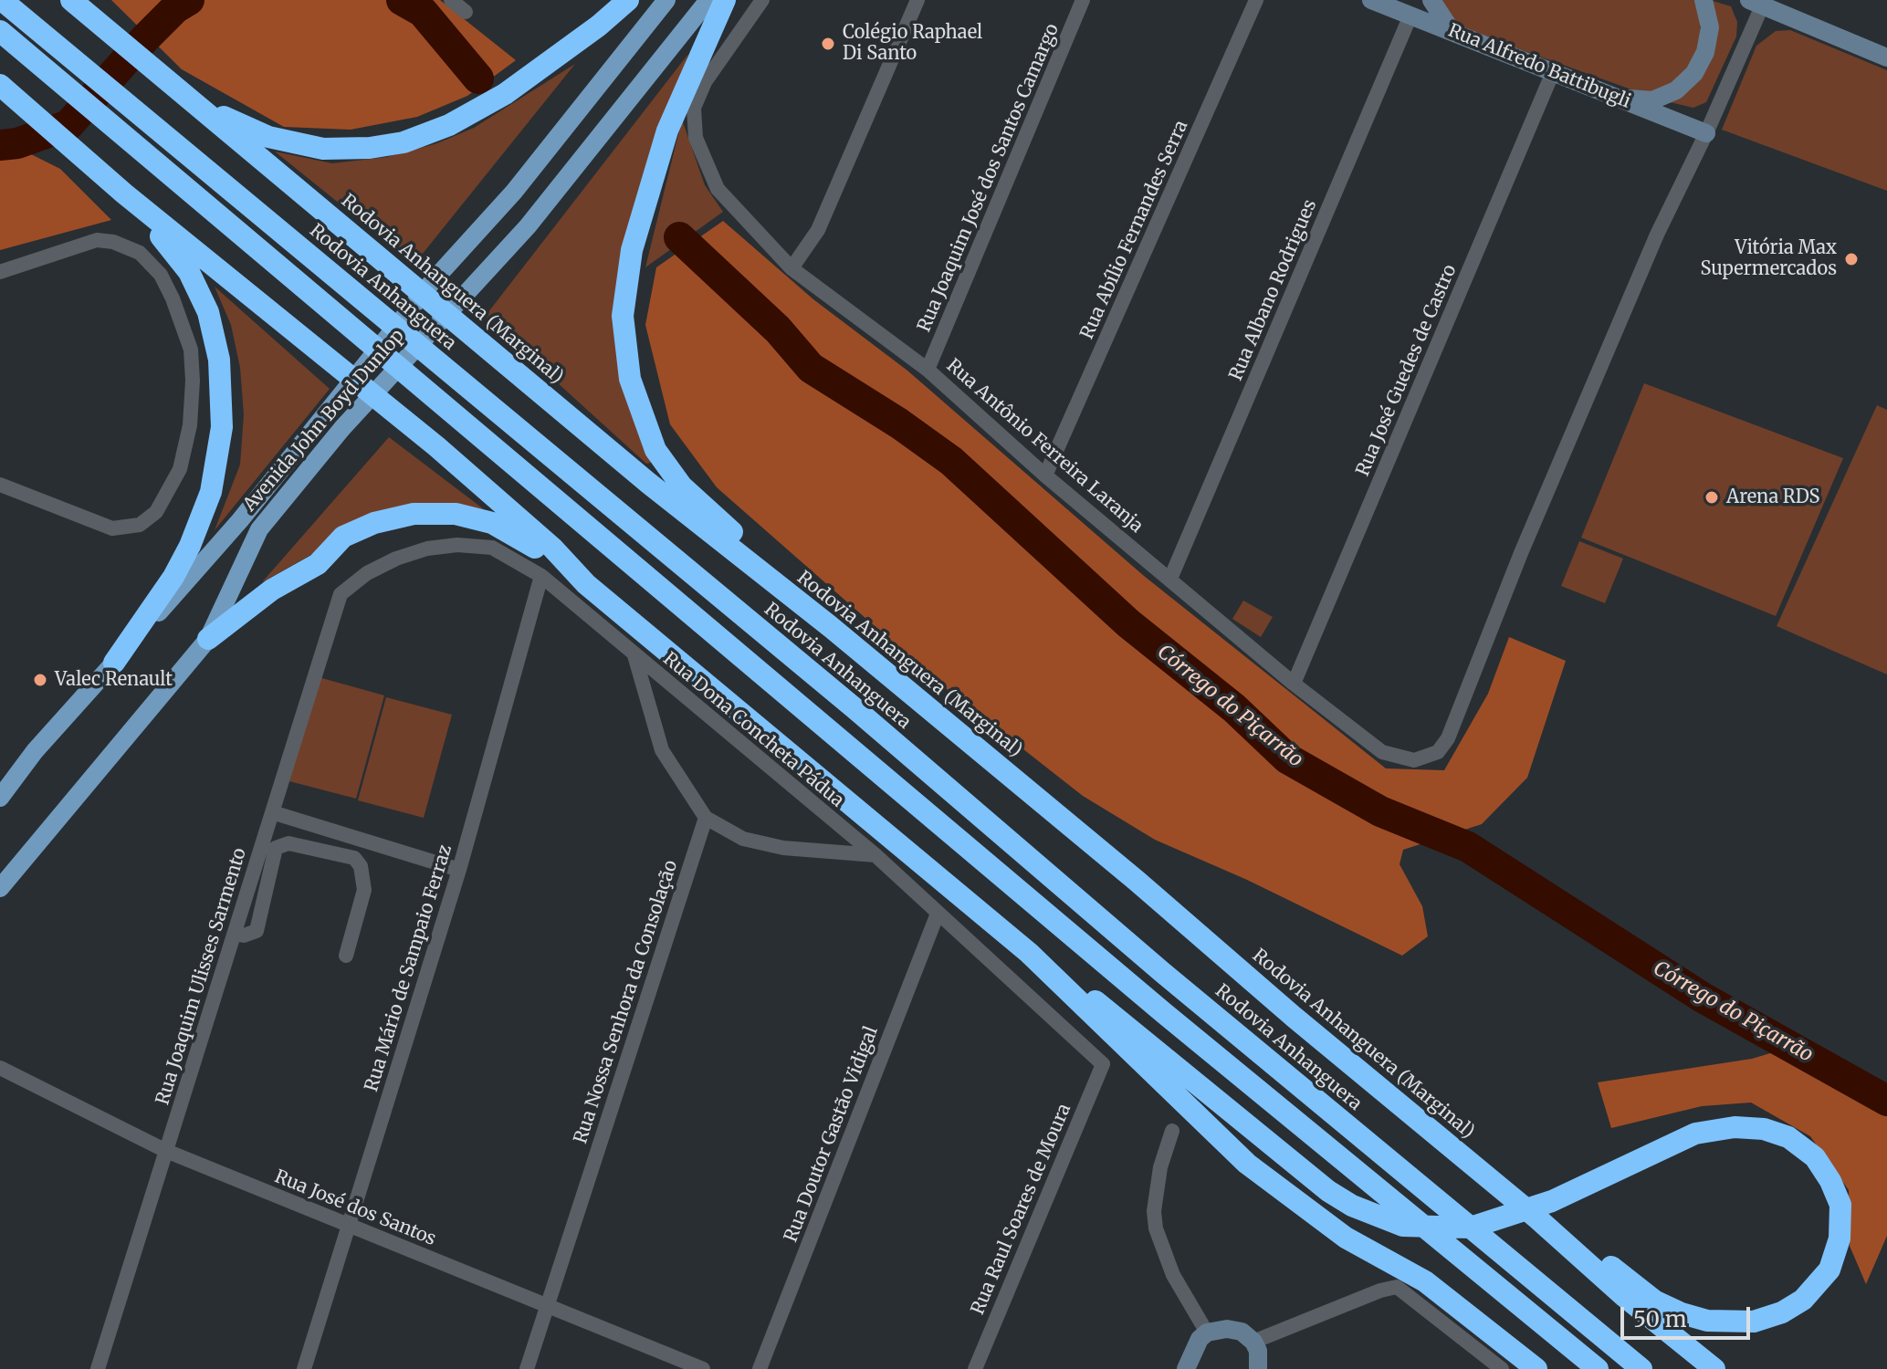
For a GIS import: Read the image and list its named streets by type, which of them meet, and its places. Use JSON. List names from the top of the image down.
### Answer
{
  "streets": {
    "highway": ["Rodovia Anhanguera", "Rodovia Anhanguera (Marginal)"],
    "main road": ["Avenida John Boyd Dunlop"],
    "street": [
      "Rua Alfredo Battibugli",
      "Rua Joaquim José dos Santos Camargo",
      "Rua Abílio Fernandes Serra",
      "Rua Albano Rodrigues",
      "Rua José Guedes de Castro",
      "Rua Antônio Ferreira Laranja",
      "Rua Dona Concheta Pádua",
      "Rua Mário de Sampaio Ferraz",
      "Rua Joaquim Ulisses Sarmento",
      "Rua Nossa Senhora da Consolação",
      "Rua Doutor Gastão Vidigal",
      "Rua José dos Santos",
      "Rua Raul Soares de Moura"
    ]
  },
  "crossings": [
    ["Rua Alfredo Battibugli", "Rua Albano Rodrigues"],
    ["Rua Alfredo Battibugli", "Rua José Guedes de Castro"],
    ["Rua Alfredo Battibugli", "Rua Antônio Ferreira Laranja"],
    ["Rua Joaquim José dos Santos Camargo", "Rua Antônio Ferreira Laranja"],
    ["Rua Abílio Fernandes Serra", "Rua Antônio Ferreira Laranja"],
    ["Rua Albano Rodrigues", "Rua Antônio Ferreira Laranja"],
    ["Rua José Guedes de Castro", "Rua Antônio Ferreira Laranja"],
    ["Rua Dona Concheta Pádua", "Rua Mário de Sampaio Ferraz"],
    ["Rua Dona Concheta Pádua", "Rua Joaquim Ulisses Sarmento"],
    ["Rua Dona Concheta Pádua", "Rua Doutor Gastão Vidigal"],
    ["Rua Dona Concheta Pádua", "Rua Raul Soares de Moura"],
    ["Rua Mário de Sampaio Ferraz", "Rua José dos Santos"],
    ["Rua Joaquim Ulisses Sarmento", "Rua José dos Santos"],
    ["Rua Nossa Senhora da Consolação", "Rua José dos Santos"]
  ],
  "water": ["Córrego do Piçarrão"],
  "places": [
    "Colégio Raphael Di Santo",
    "Vitória Max Supermercados",
    "Arena RDS",
    "Valec Renault"
  ],
  "scale_bar": "50 m"
}
